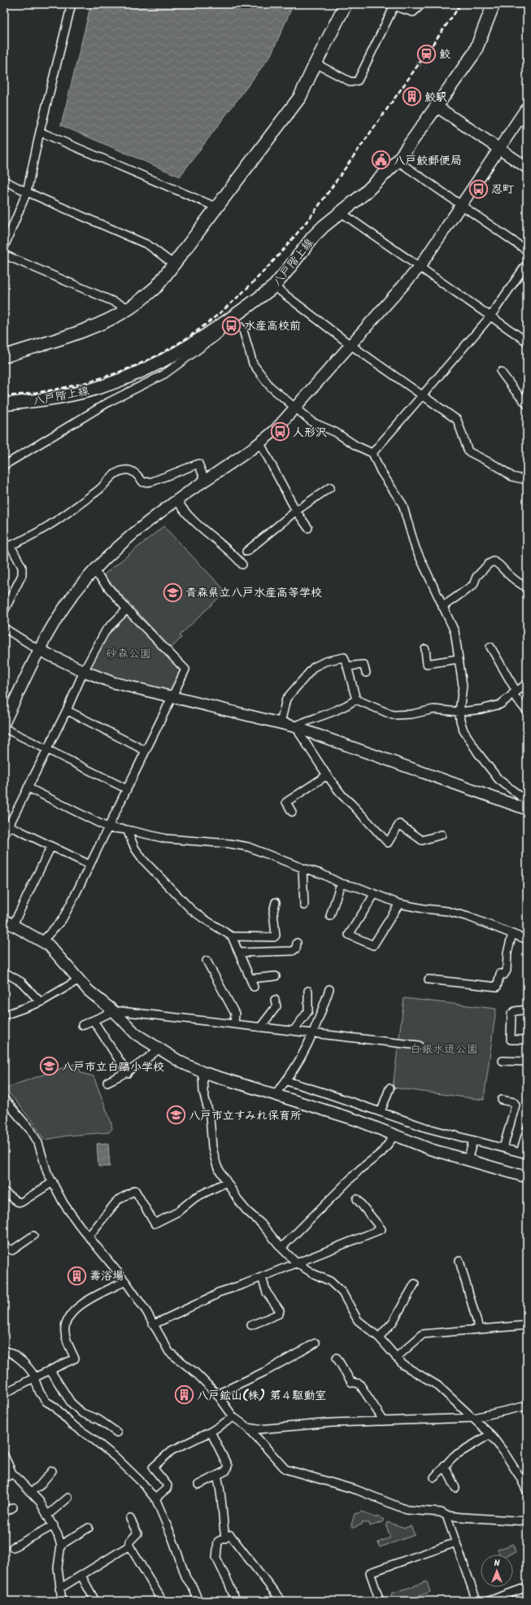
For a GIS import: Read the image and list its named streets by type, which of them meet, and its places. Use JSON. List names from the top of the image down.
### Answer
{
  "streets": {
    "main road": ["八戸階上線"]
  },
  "parks": ["砂森公園", "白銀水道公園"],
  "places": {
    "station": ["鮫"],
    "building": ["鮫駅", "壽浴場", "八戸鉱山(株) 第４駆動室"],
    "public building": ["八戸鮫郵便局"],
    "bus stop": ["忍町", "水産高校前", "人形沢"],
    "school or university": ["青森県立八戸水産高等学校", "八戸市立白鷗小学校", "八戸市立すみれ保育所"]
  },
  "north": "top"
}
